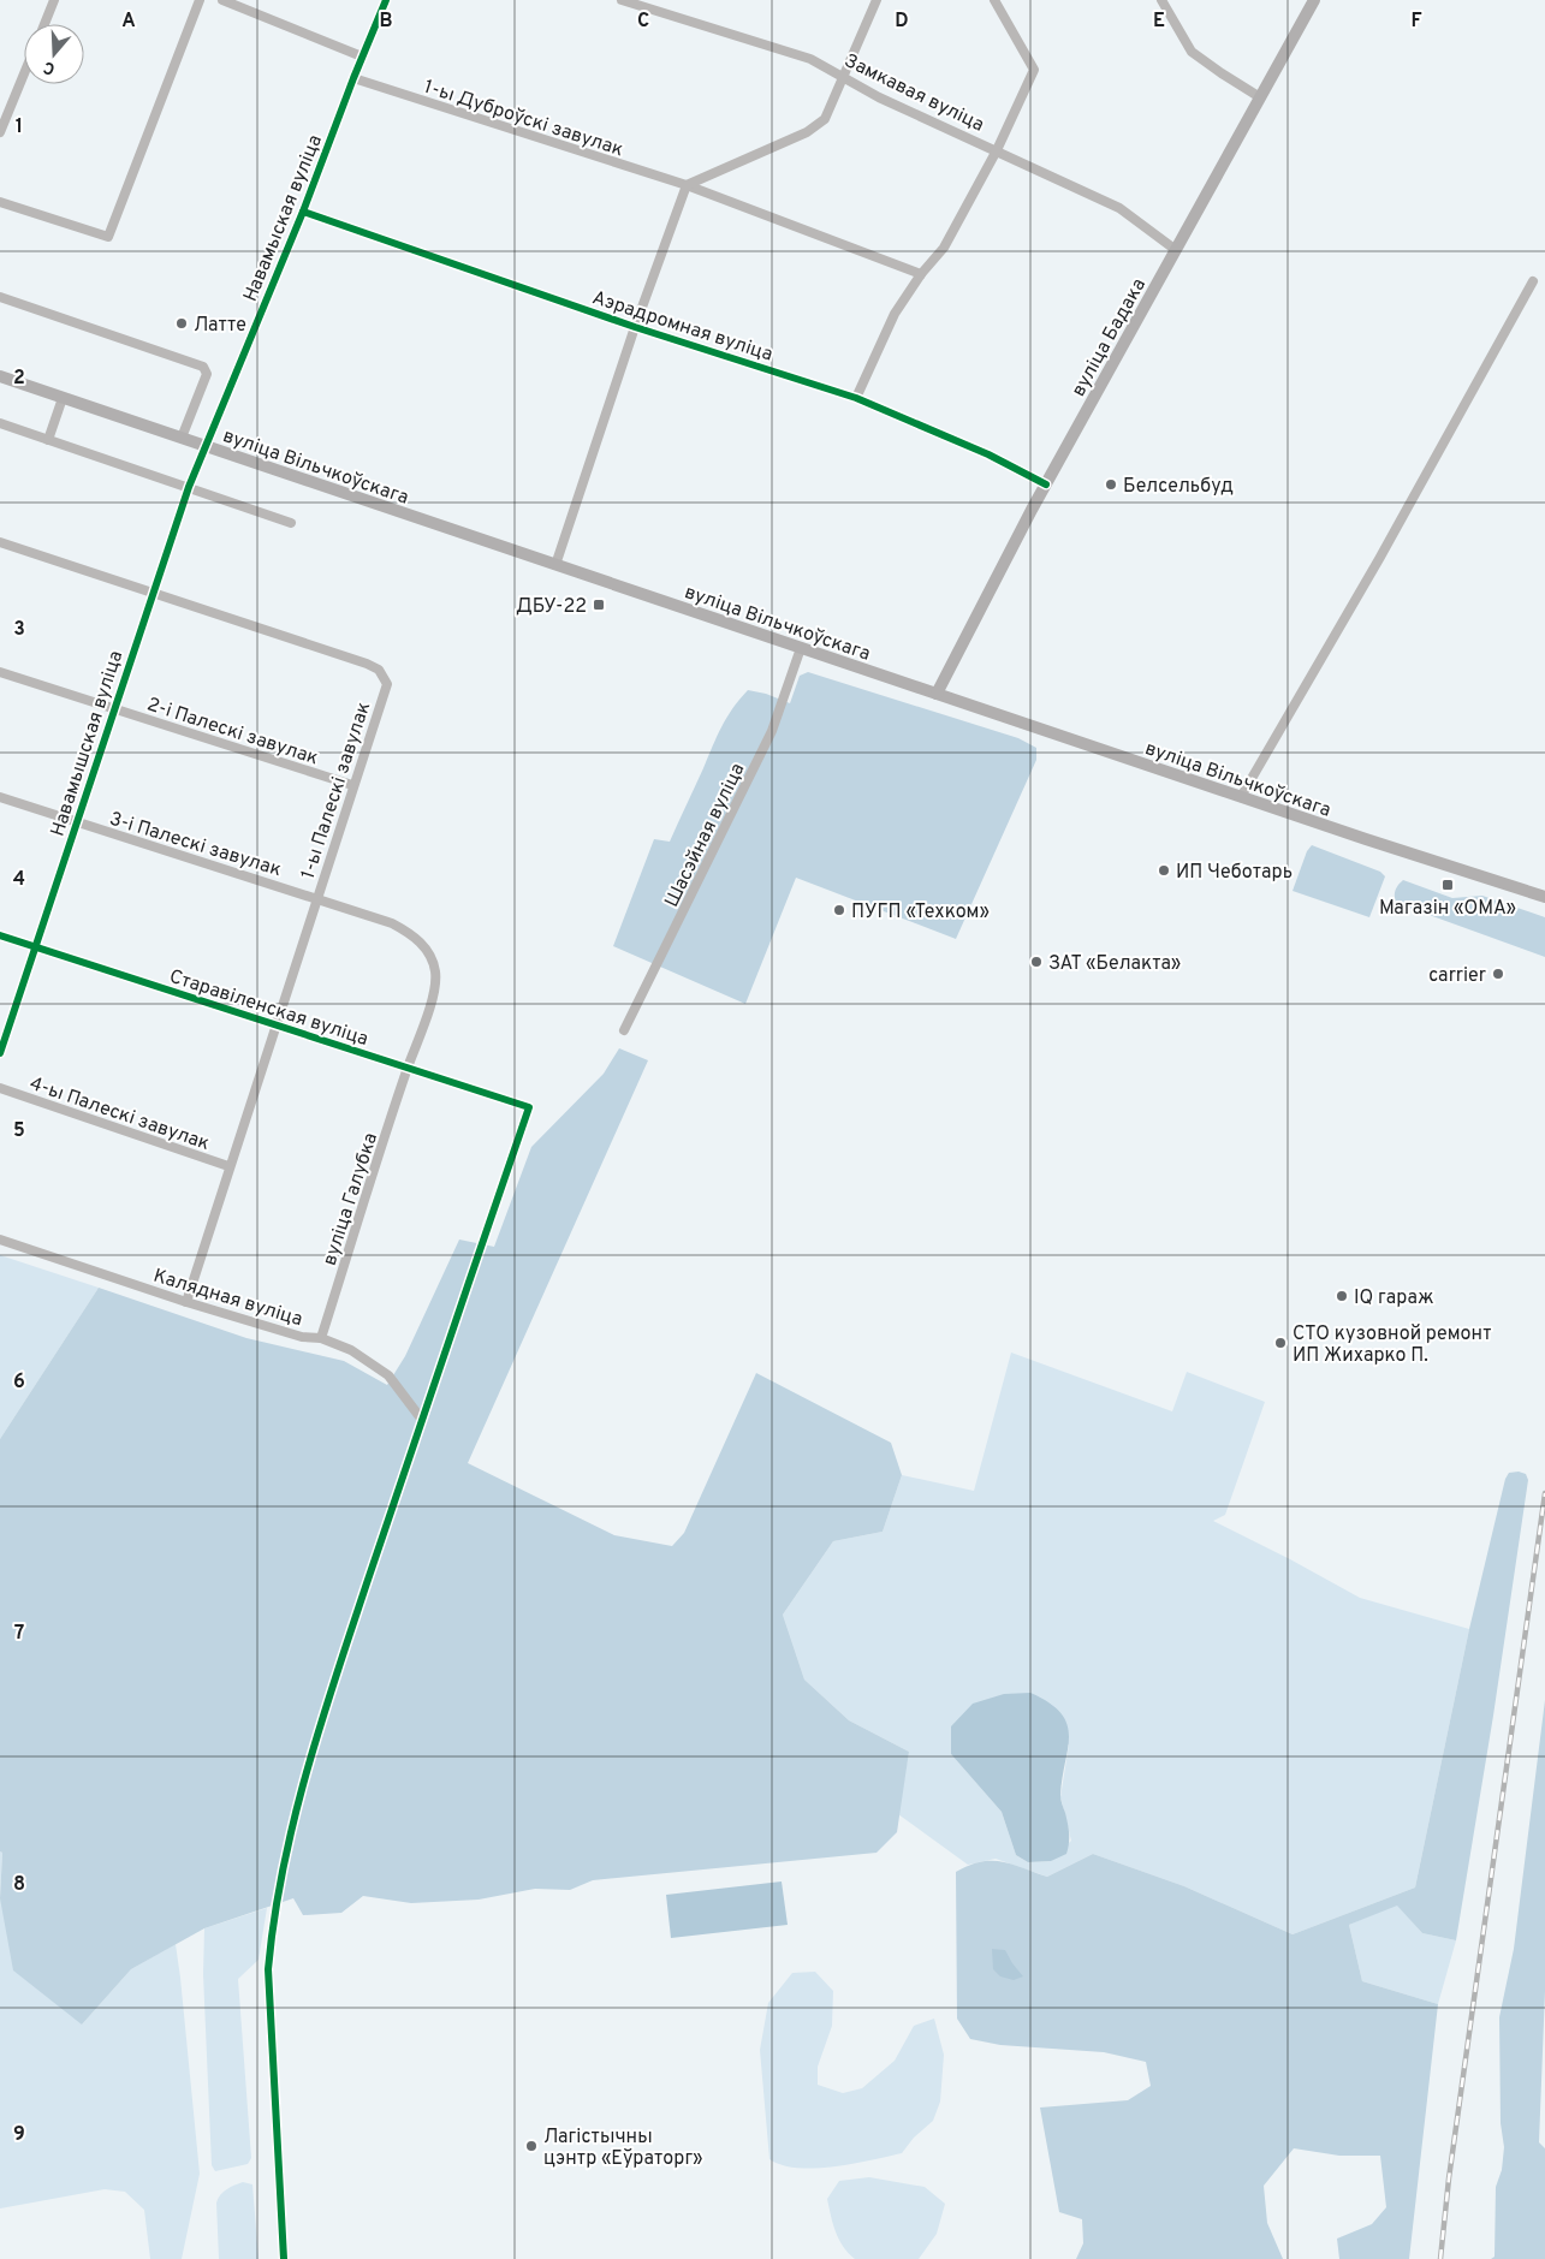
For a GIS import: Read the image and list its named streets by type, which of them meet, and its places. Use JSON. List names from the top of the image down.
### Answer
{
  "streets": {
    "main road": ["вуліца Бадака", "вуліца Вільчкоўскага"],
    "street": [
      "Замкавая вуліца",
      "1-ы Дуброўскі завулак",
      "Навамыская вуліца",
      "Аэрадромная вуліца",
      "2-і Палескі завулак",
      "Навамышская вуліца",
      "1-ы Палескі завулак",
      "Шасэйная вуліца",
      "3-і Палескі завулак",
      "Старавіленская вуліца",
      "4-ы Палескі завулак",
      "вуліца Галубка",
      "Калядная вуліца"
    ]
  },
  "crossings": [
    ["Замкавая вуліца", "вуліца Бадака"],
    ["1-ы Дуброўскі завулак", "Навамыская вуліца"],
    ["Навамыская вуліца", "Аэрадромная вуліца"],
    ["Навамыская вуліца", "вуліца Вільчкоўскага"],
    ["Навамыская вуліца", "Навамышская вуліца"],
    ["Аэрадромная вуліца", "вуліца Бадака"],
    ["вуліца Бадака", "вуліца Вільчкоўскага"],
    ["вуліца Вільчкоўскага", "Навамышская вуліца"],
    ["вуліца Вільчкоўскага", "Шасэйная вуліца"],
    ["2-і Палескі завулак", "Навамышская вуліца"],
    ["2-і Палескі завулак", "1-ы Палескі завулак"],
    ["Навамышская вуліца", "1-ы Палескі завулак"],
    ["Навамышская вуліца", "3-і Палескі завулак"],
    ["Навамышская вуліца", "Старавіленская вуліца"],
    ["1-ы Палескі завулак", "3-і Палескі завулак"],
    ["1-ы Палескі завулак", "Старавіленская вуліца"],
    ["1-ы Палескі завулак", "4-ы Палескі завулак"],
    ["1-ы Палескі завулак", "Калядная вуліца"],
    ["3-і Палескі завулак", "Старавіленская вуліца"],
    ["3-і Палескі завулак", "вуліца Галубка"],
    ["Старавіленская вуліца", "вуліца Галубка"],
    ["Старавіленская вуліца", "Калядная вуліца"],
    ["вуліца Галубка", "Калядная вуліца"]
  ],
  "places": {
    "other": [
      "Латте",
      "Белсельбуд",
      "ИП Чеботарь",
      "ПУГП «Техком»",
      "ЗАТ «Белакта»",
      "carrier",
      "IQ гараж",
      "СТО кузовной ремонт ИП Жихарко П.",
      "Лагістычны цэнтр «Еўраторг»"
    ],
    "transit": ["ДБУ-22", "Магазін «ОМА»"]
  },
  "north": "bottom",
  "grid": {
    "columns": [
      "A",
      "B",
      "C",
      "D",
      "E",
      "F"
    ],
    "rows": [
      "1",
      "2",
      "3",
      "4",
      "5",
      "6",
      "7",
      "8",
      "9"
    ]
  }
}
